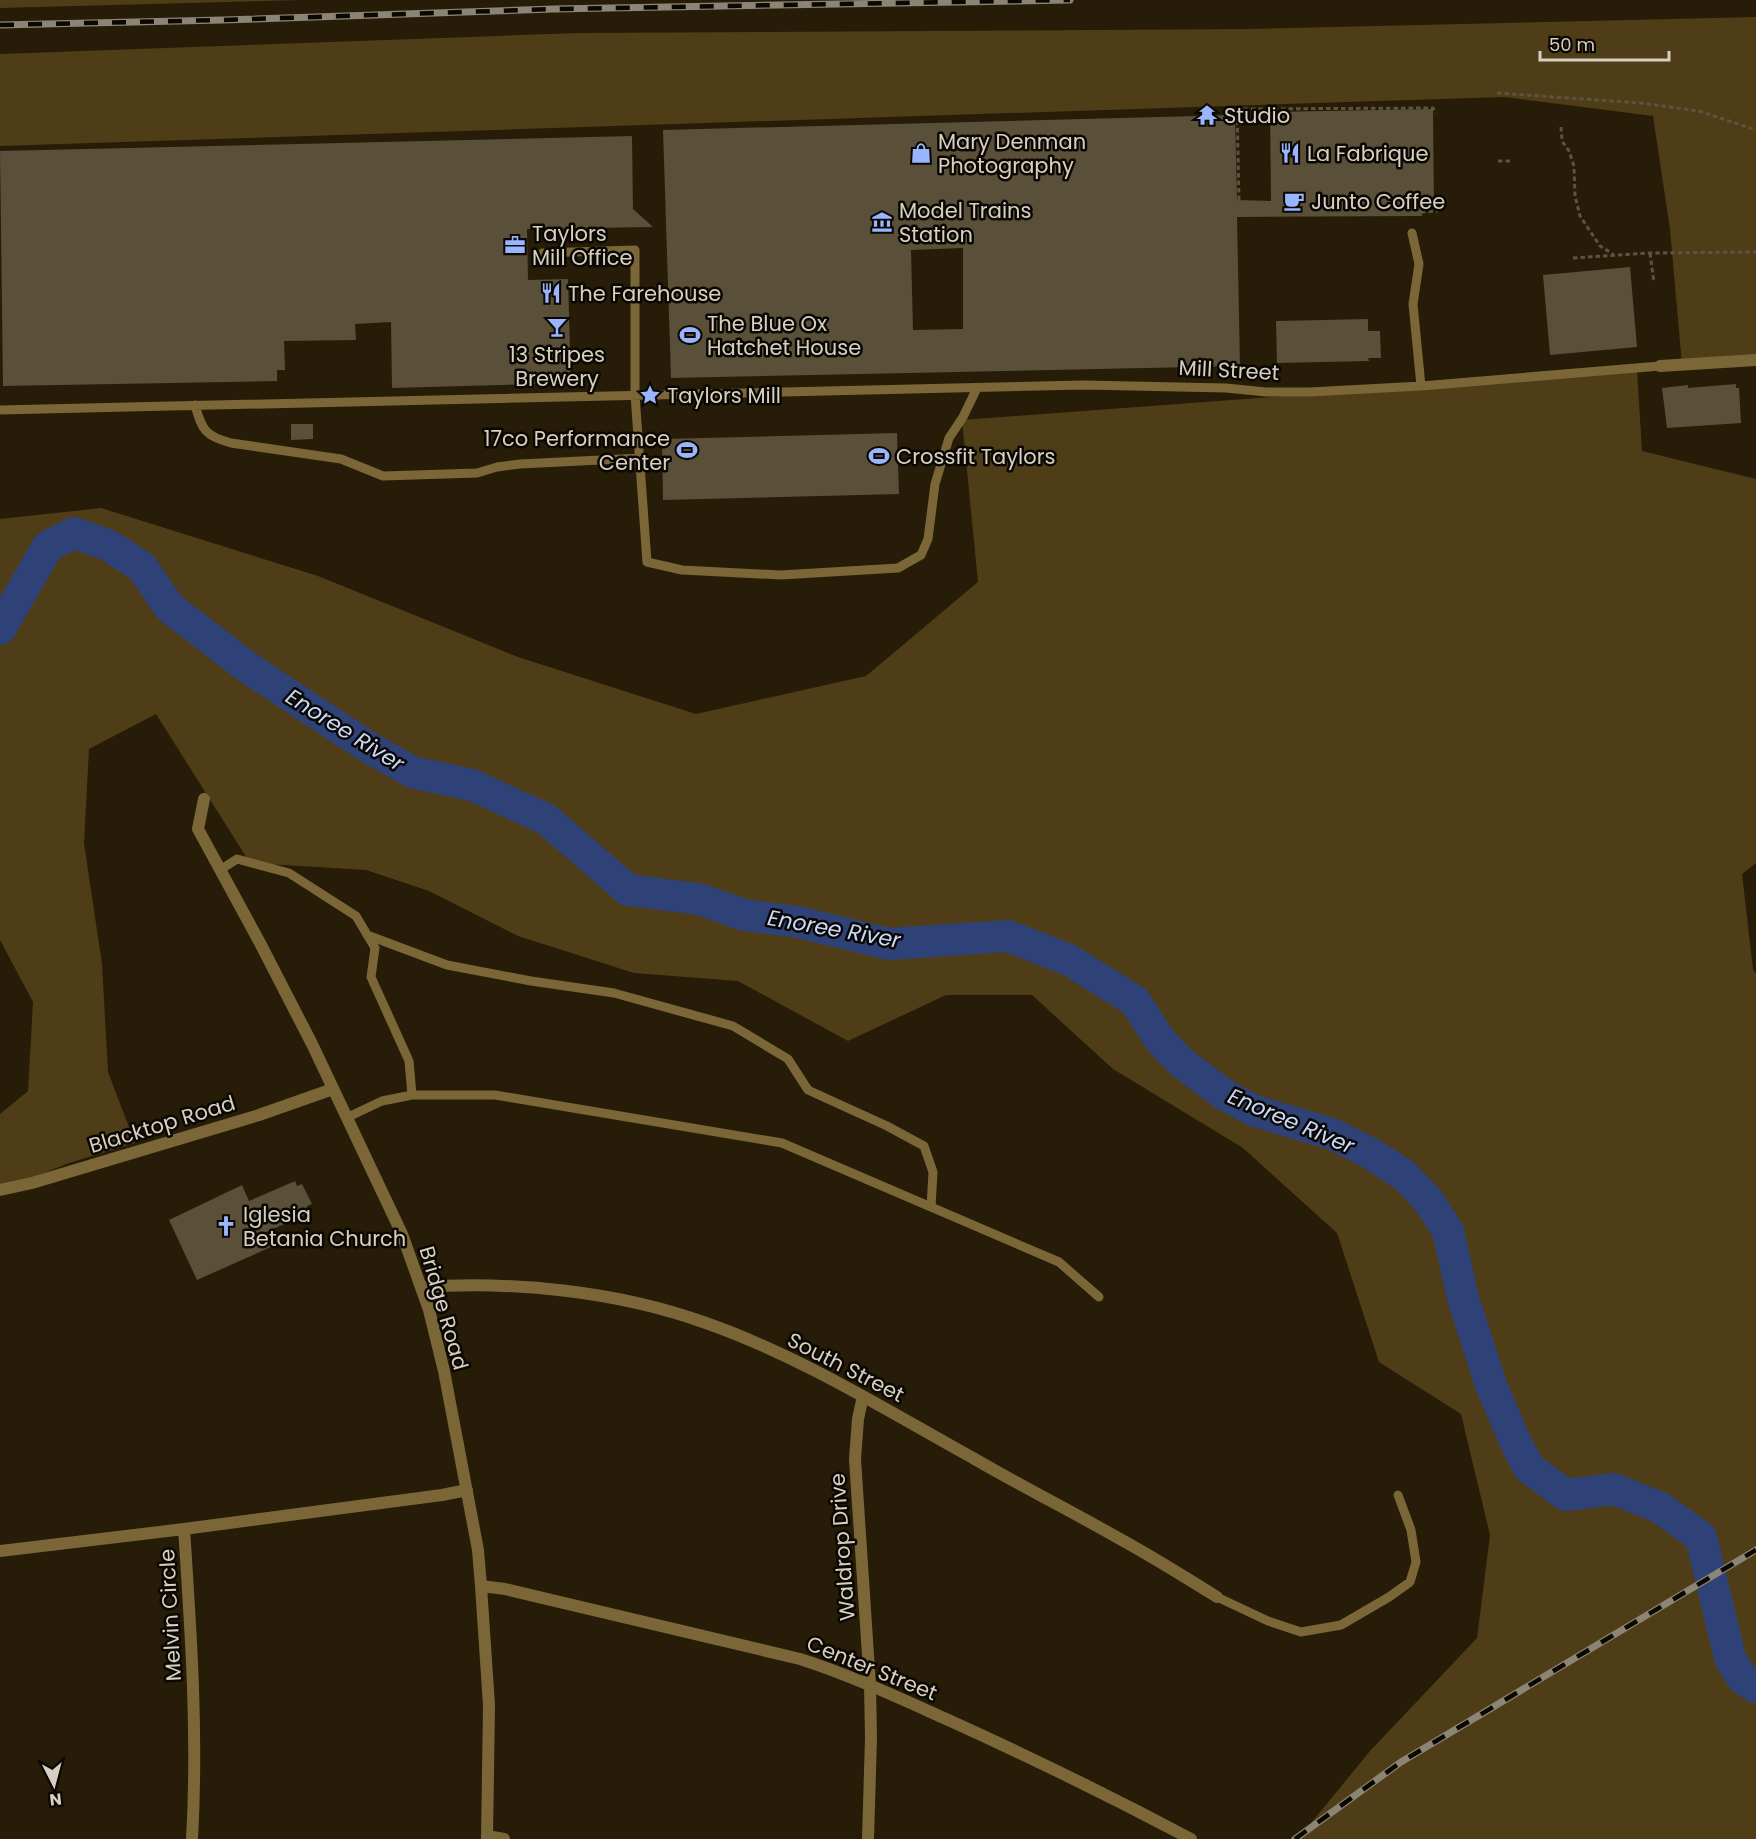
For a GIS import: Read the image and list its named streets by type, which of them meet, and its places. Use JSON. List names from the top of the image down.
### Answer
{
  "streets": {
    "street": [
      "Mill Street",
      "Blacktop Road",
      "Bridge Road",
      "South Street",
      "Waldrop Drive",
      "Melvin Circle",
      "Center Street"
    ]
  },
  "crossings": [
    ["Blacktop Road", "Bridge Road"],
    ["Bridge Road", "South Street"],
    ["Bridge Road", "Melvin Circle"],
    ["Bridge Road", "Center Street"],
    ["South Street", "Waldrop Drive"],
    ["Waldrop Drive", "Center Street"]
  ],
  "water": ["Enoree River"],
  "places": {
    "temple": ["Studio"],
    "shop": ["Mary Denman Photography"],
    "restaurant": ["La Fabrique", "The Farehouse"],
    "cafe": ["Junto Coffee"],
    "museum": ["Model Trains Station"],
    "office": ["Taylors Mill Office"],
    "bar": ["13 Stripes Brewery"],
    "sports": ["The Blue Ox Hatchet House", "17co Performance Center", "Crossfit Taylors"],
    "place": ["Taylors Mill"],
    "church": ["Iglesia Betania Church"]
  },
  "scale_bar": "50 m",
  "north": "bottom"
}
